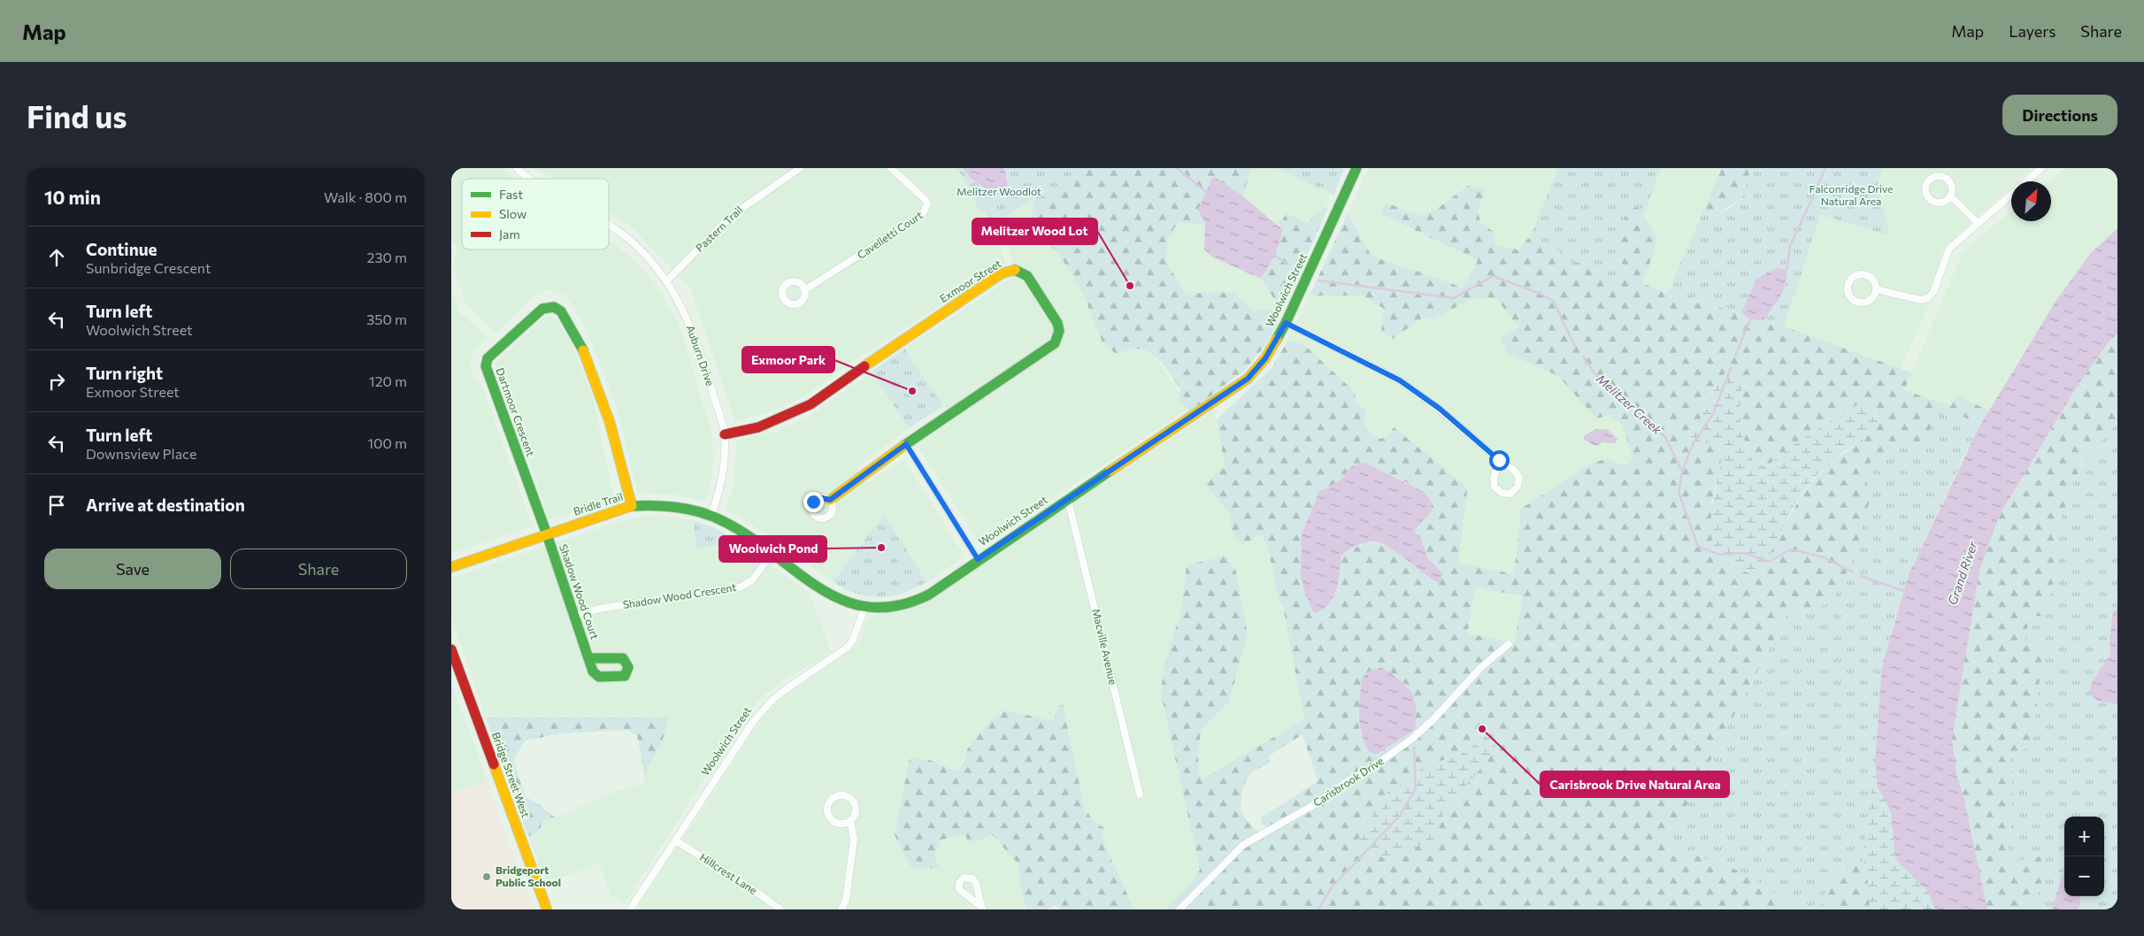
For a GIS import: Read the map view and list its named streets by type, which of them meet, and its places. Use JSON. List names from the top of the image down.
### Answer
{
  "streets": {
    "street": [
      "Pastern Trail",
      "Cavelletti Court",
      "Exmoor Street",
      "Woolwich Street",
      "Auburn Drive",
      "Dartmoor Crescent",
      "Bridle Trail",
      "Shadow Wood Court",
      "Shadow Wood Crescent",
      "Macville Avenue",
      "Bridge Street West",
      "Carisbrook Drive",
      "Hillcrest Lane"
    ]
  },
  "crossings": [
    ["Pastern Trail", "Auburn Drive"],
    ["Exmoor Street", "Auburn Drive"],
    ["Woolwich Street", "Bridle Trail"],
    ["Woolwich Street", "Macville Avenue"],
    ["Woolwich Street", "Hillcrest Lane"],
    ["Auburn Drive", "Bridle Trail"],
    ["Dartmoor Crescent", "Bridle Trail"],
    ["Dartmoor Crescent", "Shadow Wood Court"],
    ["Bridle Trail", "Shadow Wood Court"],
    ["Bridle Trail", "Shadow Wood Crescent"],
    ["Shadow Wood Court", "Shadow Wood Crescent"]
  ],
  "water": ["Melitzer Creek", "Grand River"],
  "parks": ["Falconridge Drive Natural Area", "Melitzer Woodlot"],
  "places": [
    "Melitzer Wood Lot",
    "Exmoor Park",
    "Woolwich Pond",
    "Carisbrook Drive Natural Area",
    "Bridgeport Public School"
  ],
  "legend": ["Fast", "Slow", "Jam"],
  "north": "top right",
  "page": {
    "header": "Map",
    "nav": ["Map", "Layers", "Share"],
    "buttons": [
      "Directions",
      ["Save", "Share"]
    ],
    "title": "Find us",
    "heading": ["10 min", "Walk · 800 m"],
    "list": [
      ["Continue", "Sunbridge Crescent", "230 m"],
      ["Turn left", "Woolwich Street", "350 m"],
      ["Turn right", "Exmoor Street", "120 m"],
      ["Turn left", "Downsview Place", "100 m"],
      "Arrive at destination"
    ],
    "map_buttons": ["+", "−"]
  }
}
